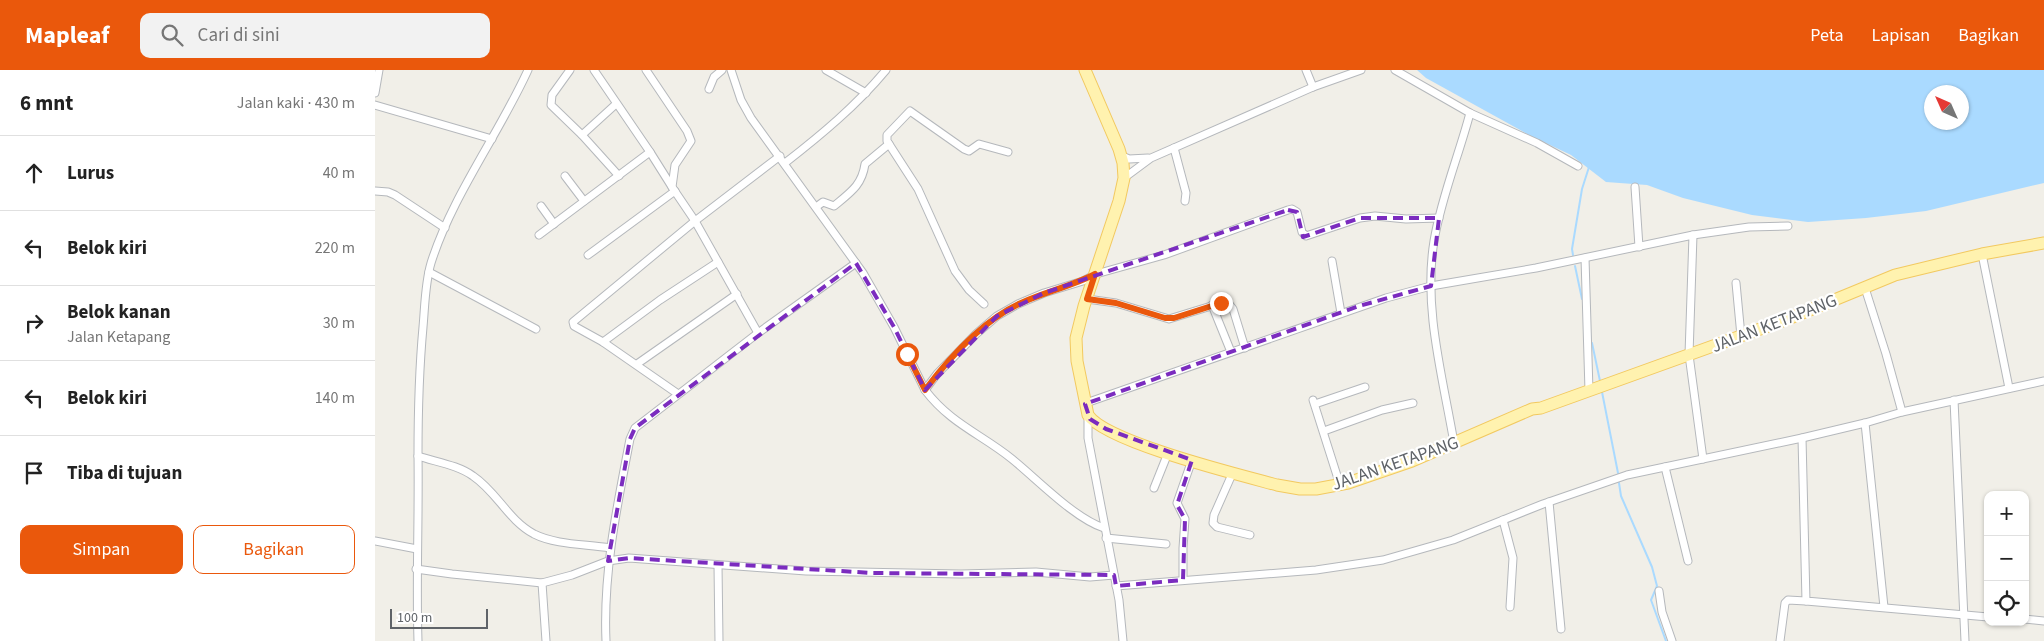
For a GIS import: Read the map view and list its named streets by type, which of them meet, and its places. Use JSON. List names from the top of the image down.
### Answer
{
  "streets": {
    "main road": ["JALAN KETAPANG"]
  },
  "scale_bar": "100 m",
  "north": "top left",
  "page": {
    "header": "Mapleaf",
    "search": "Cari di sini",
    "nav": ["Peta", "Lapisan", "Bagikan"],
    "heading": ["6 mnt", "Jalan kaki · 430 m"],
    "list": [
      ["Lurus", "40 m"],
      ["Belok kiri", "220 m"],
      ["Belok kanan", "Jalan Ketapang", "30 m"],
      ["Belok kiri", "140 m"],
      "Tiba di tujuan"
    ],
    "map_buttons": ["+", "−"],
    "buttons": ["Simpan", "Bagikan"],
    "scale": "100 m"
  }
}
